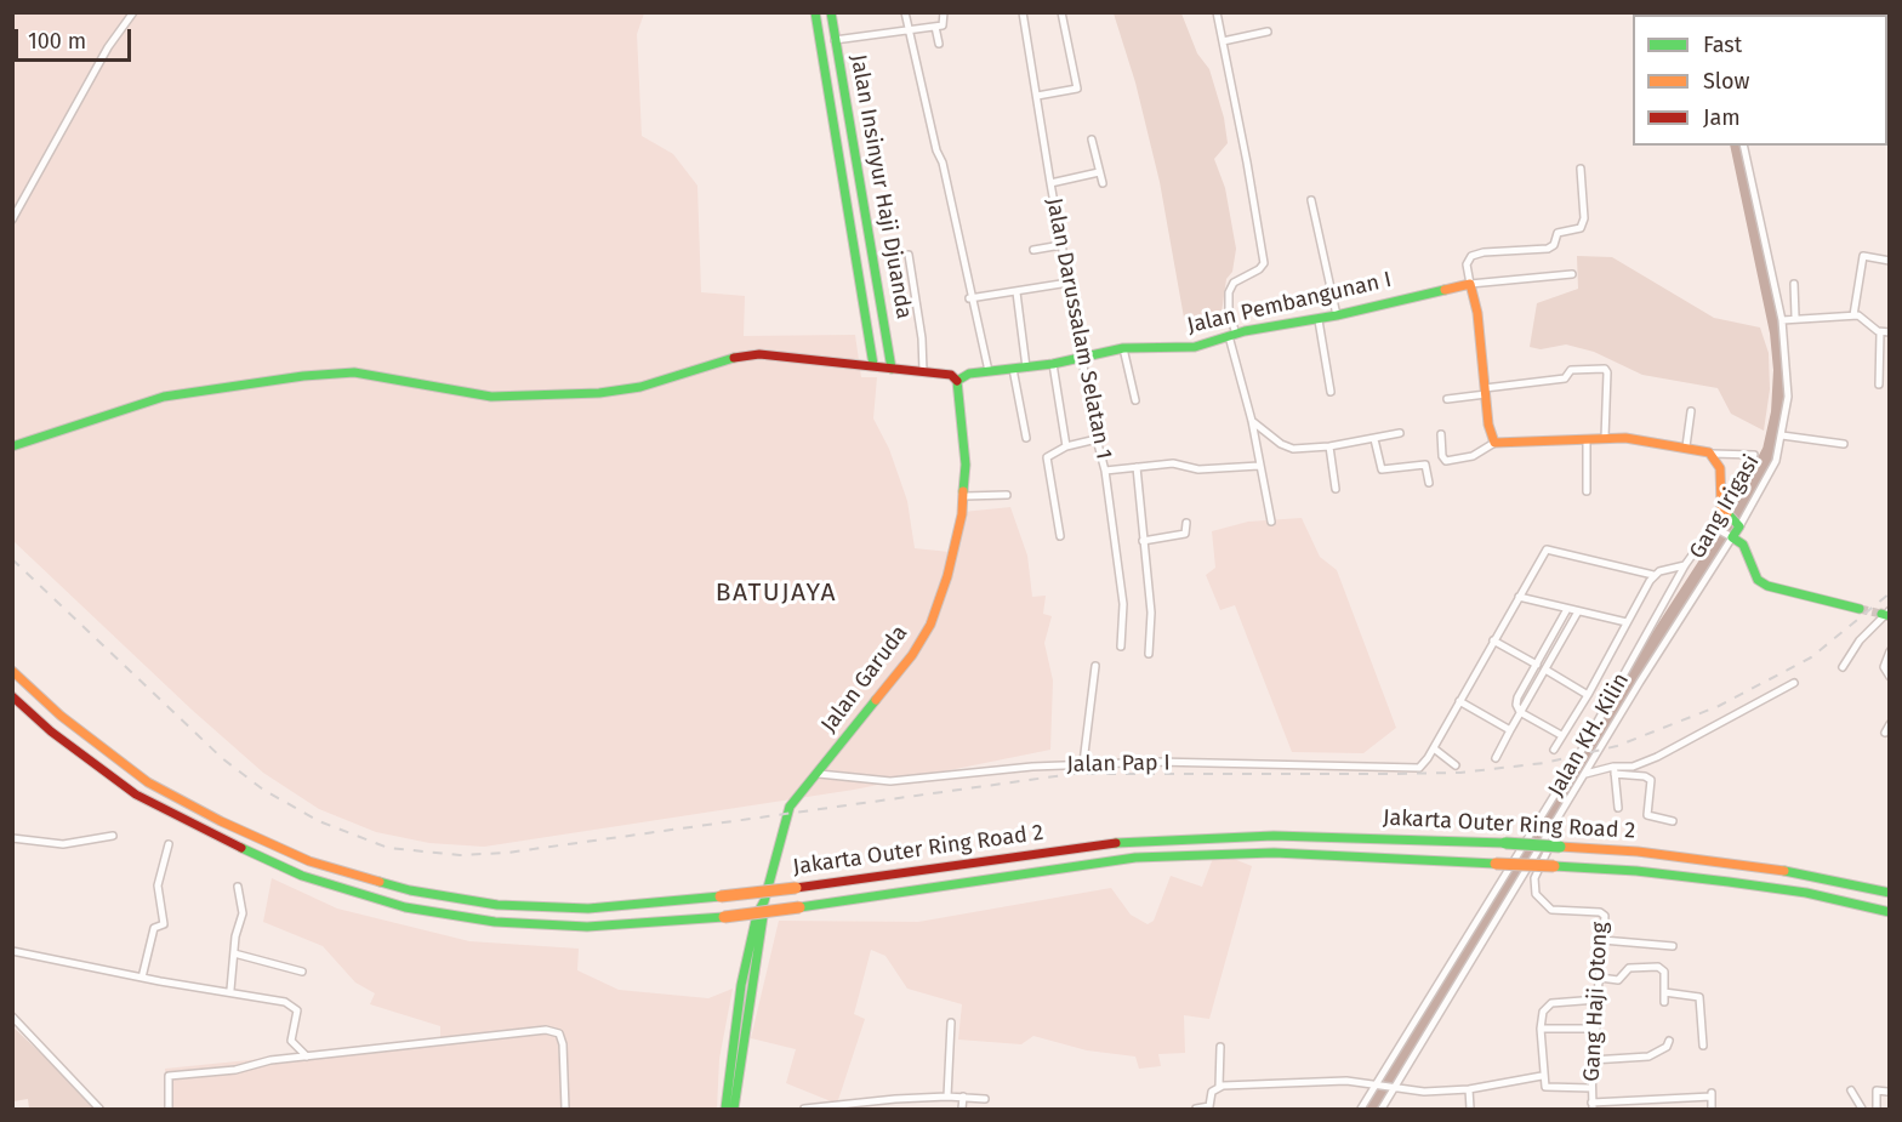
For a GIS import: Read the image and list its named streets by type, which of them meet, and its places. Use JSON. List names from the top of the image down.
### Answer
{
  "streets": {
    "main road": [
      "Jalan Insinyur Haji Djuanda",
      "Jalan Pembangunan I",
      "Gang Irigasi",
      "Jalan Garuda",
      "Jakarta Outer Ring Road 2"
    ],
    "street": [
      "Jalan Darussalam Selatan 1",
      "Jalan KH. Kilin",
      "Jalan Pap I",
      "Gang Haji Otong"
    ]
  },
  "crossings": [
    ["Jalan Pembangunan I", "Jalan Darussalam Selatan 1"],
    ["Jalan Pembangunan I", "Jalan Garuda"],
    ["Gang Irigasi", "Jalan KH. Kilin"],
    ["Jalan Garuda", "Jalan Pap I"],
    ["Jalan KH. Kilin", "Gang Haji Otong"]
  ],
  "districts": ["BATUJAYA"],
  "legend": ["Fast", "Slow", "Jam"],
  "scale_bar": "100 m"
}
